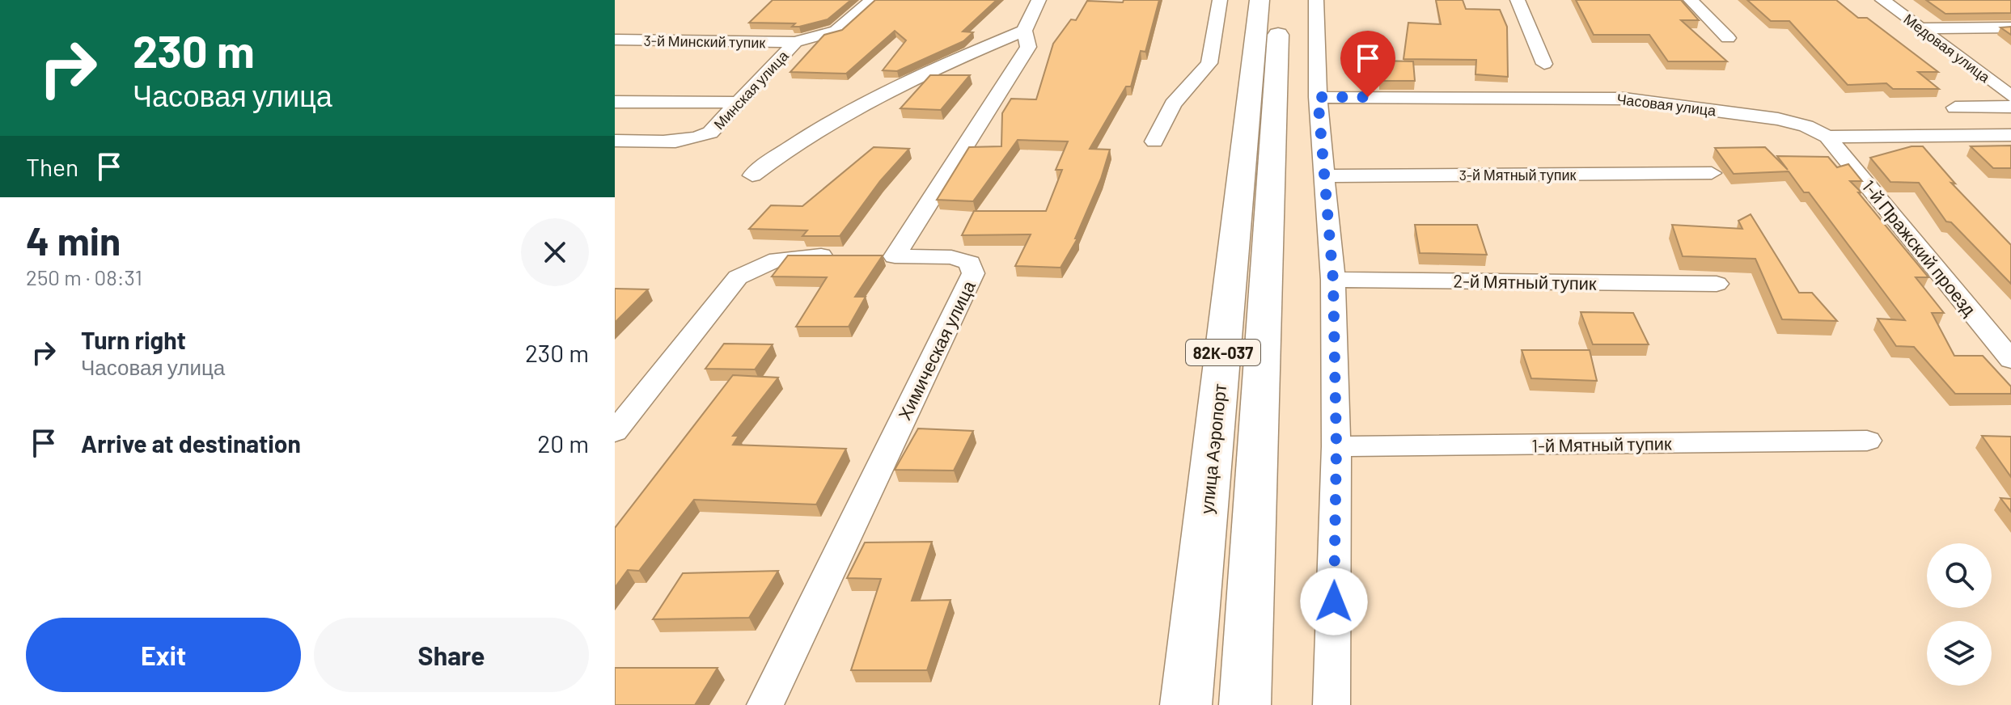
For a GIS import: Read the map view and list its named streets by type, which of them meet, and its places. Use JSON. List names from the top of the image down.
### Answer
{
  "streets": {
    "main road": ["82К-037", "улица Аэропорт"],
    "street": [
      "3-й Минский тупик",
      "Медовая улица",
      "Минская улица",
      "Часовая улица",
      "3-й Мятный тупик",
      "1-й Пражский проезд",
      "2-й Мятный тупик",
      "Химическая улица",
      "1-й Мятный тупик"
    ]
  },
  "crossings": [
    ["3-й Минский тупик", "Минская улица"],
    ["Часовая улица", "1-й Пражский проезд"]
  ],
  "page": {
    "turn": ["230 m", "Часовая улица"],
    "then": "Then",
    "heading": ["4 min", "250 m · 08:31"],
    "list": [
      {
        "name": "Turn right",
        "note": "Часовая улица",
        "value": "230 m"
      },
      {
        "name": "Arrive at destination",
        "value": "20 m"
      }
    ],
    "buttons": ["Exit", "Share"]
  }
}
